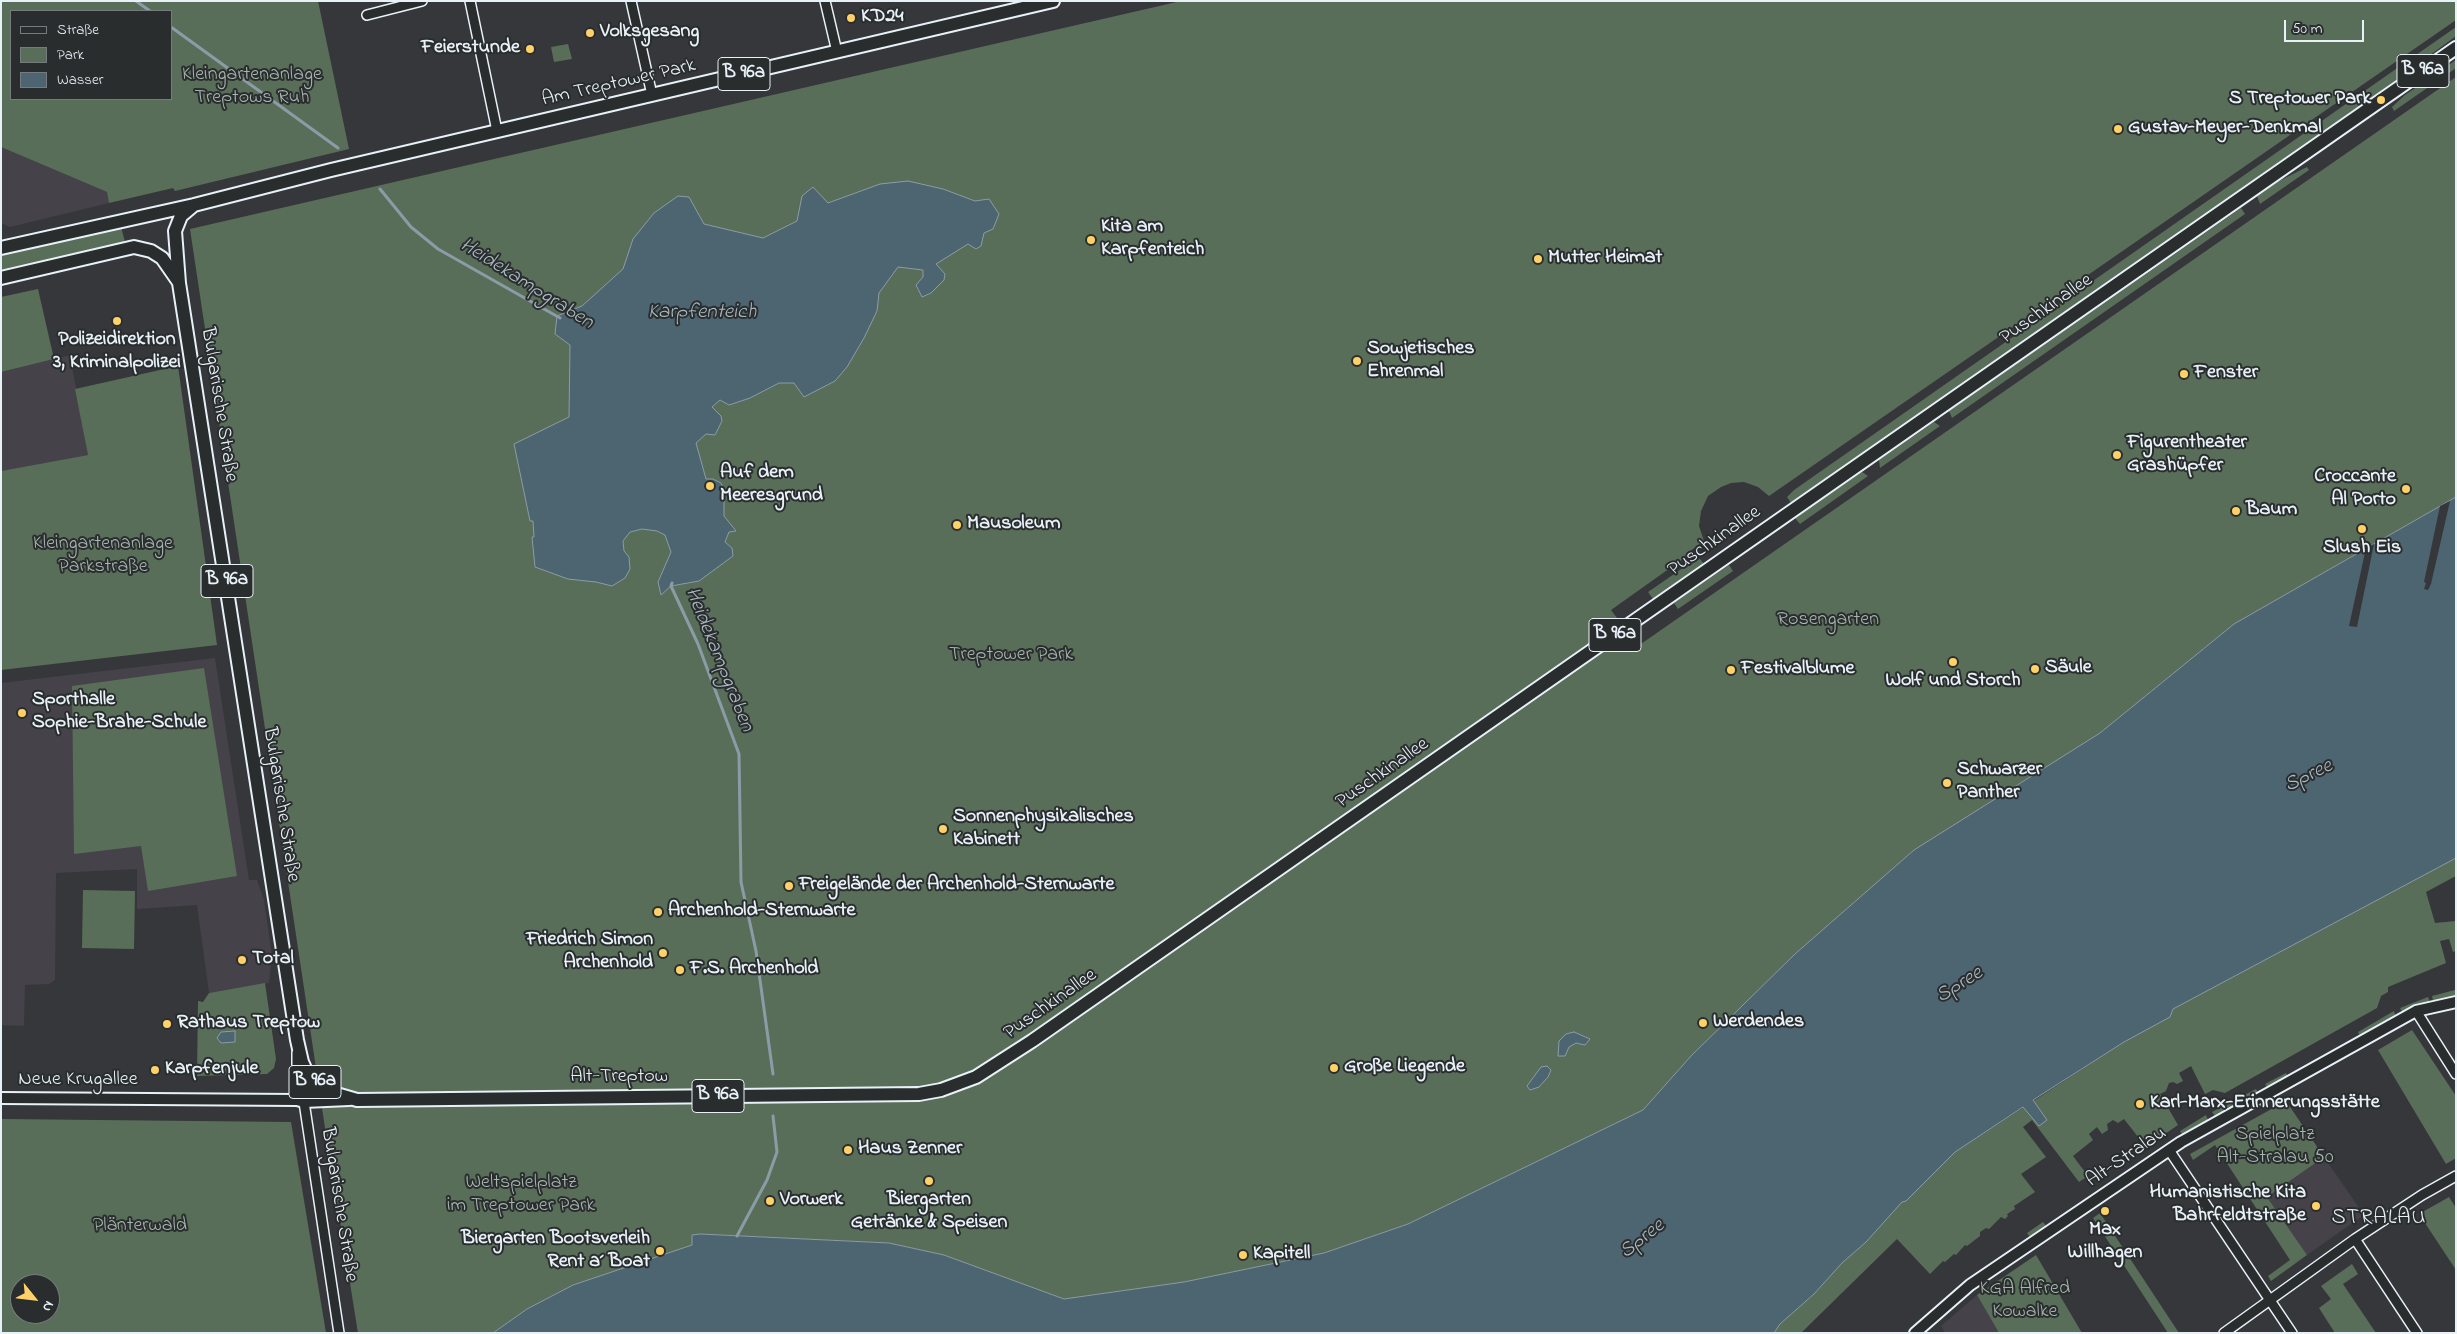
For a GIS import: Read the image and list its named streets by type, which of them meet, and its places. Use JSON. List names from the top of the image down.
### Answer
{
  "streets": {
    "main road": [
      "B 96a",
      "Am Treptower Park",
      "Puschkinallee",
      "Bulgarische Straße",
      "Alt-Treptow"
    ],
    "street": ["Neue Krugallee", "Alt-Stralau"]
  },
  "crossings": [
    ["B 96a", "Am Treptower Park"],
    ["B 96a", "Bulgarische Straße"],
    ["Am Treptower Park", "Bulgarische Straße"],
    ["Puschkinallee", "Alt-Treptow"],
    ["Bulgarische Straße", "Alt-Treptow"],
    ["Bulgarische Straße", "Neue Krugallee"],
    ["Alt-Treptow", "Neue Krugallee"]
  ],
  "districts": ["STRALAU"],
  "water": ["Heidekampgraben", "Karpfenteich", "Spree"],
  "parks": [
    "Kleingartenanlage Treptows Ruh",
    "Kleingartenanlage Parkstraße",
    "Rosengarten",
    "Treptower Park",
    "Spielplatz Alt-Stralau 50",
    "Weltspielplatz im Treptower Park",
    "Plänterwald",
    "KGA Alfred Kowalke"
  ],
  "places": [
    "KD24",
    "Volksgesang",
    "Feierstunde",
    "S Treptower Park",
    "Gustav-Meyer-Denkmal",
    "Kita am Karpfenteich",
    "Mutter Heimat",
    "Polizeidirektion 3, Kriminalpolizei",
    "Sowjetisches Ehrenmal",
    "Fenster",
    "Figurentheater Grashüpfer",
    "Auf dem Meeresgrund",
    "Croccante Al Porto",
    "Baum",
    "Mausoleum",
    "Slush Eis",
    "Wolf und Storch",
    "Säule",
    "Festivalblume",
    "Sporthalle Sophie-Brahe-Schule",
    "Schwarzer Panther",
    "Sonnenphysikalisches Kabinett",
    "Freigelände der Archenhold-Sternwarte",
    "Archenhold-Sternwarte",
    "Friedrich Simon Archenhold",
    "Total",
    "F.S. Archenhold",
    "Werdendes",
    "Rathaus Treptow",
    "Große Liegende",
    "Karpfenjule",
    "Karl-Marx-Erinnerungsstätte",
    "Haus Zenner",
    "Biergarten Getränke & Speisen",
    "Vorwerk",
    "Humanistische Kita Bahrfeldtstraße",
    "Max Willhagen",
    "Biergarten Bootsverleih Rent a´ Boat",
    "Kapitell"
  ],
  "legend": ["Straße", "Park", "Wasser"],
  "scale_bar": "50 m",
  "north": "bottom right"
}
